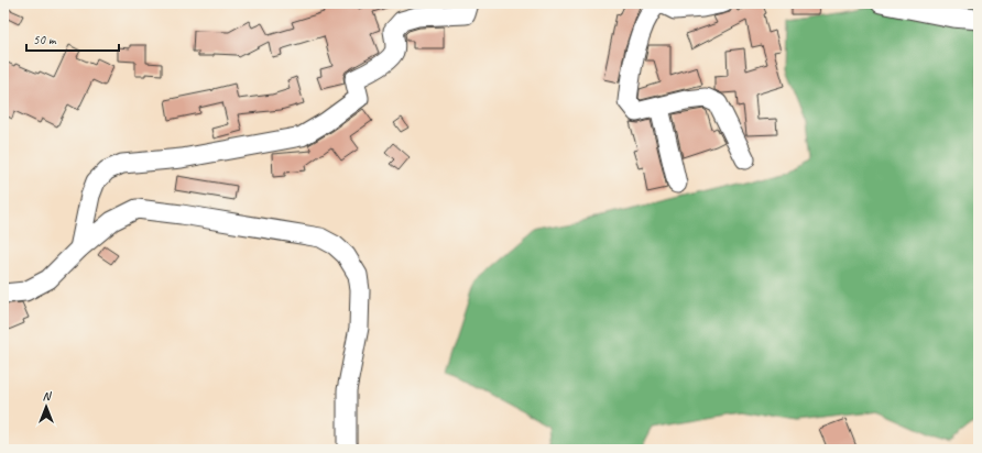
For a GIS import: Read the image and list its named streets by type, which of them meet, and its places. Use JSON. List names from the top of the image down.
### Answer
{
  "scale_bar": "50 m",
  "north": "top"
}
